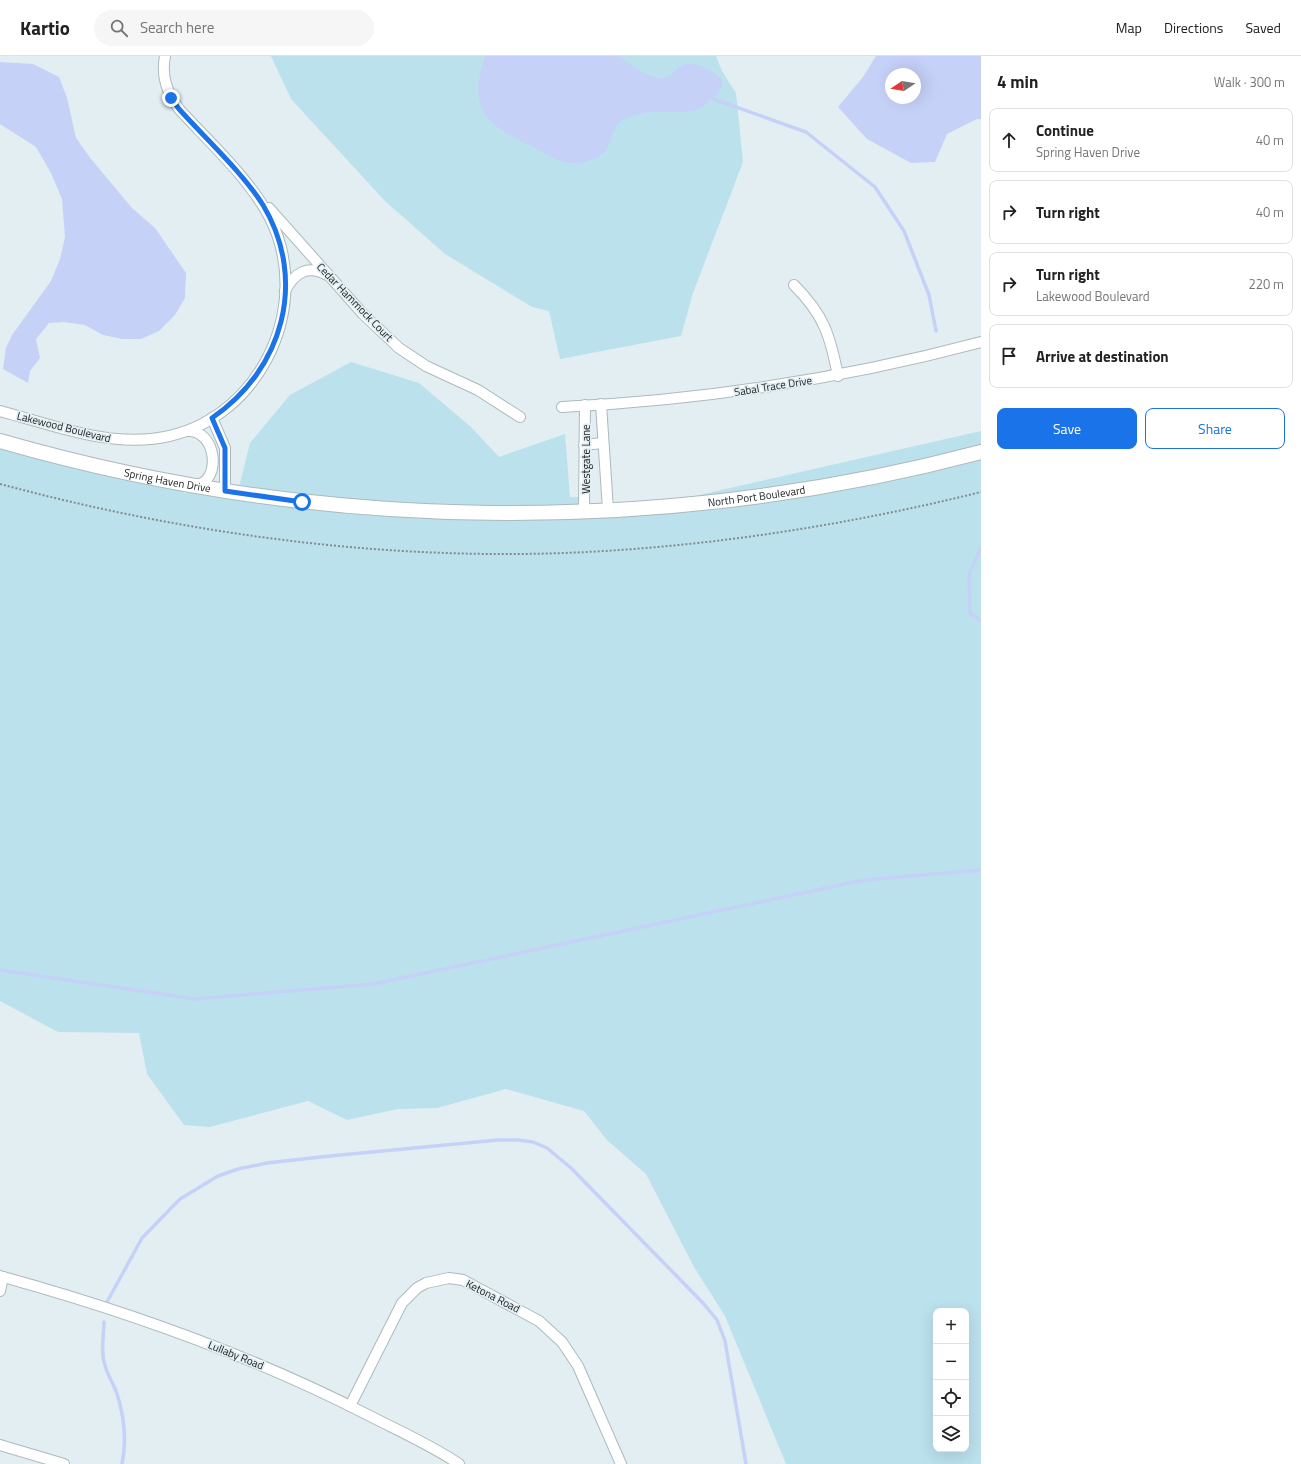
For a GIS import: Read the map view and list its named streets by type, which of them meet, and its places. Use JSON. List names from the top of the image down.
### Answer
{
  "streets": {
    "street": [
      "Cedar Hammock Court",
      "Sabal Trace Drive",
      "Lakewood Boulevard",
      "Westgate Lane",
      "Spring Haven Drive",
      "North Port Boulevard",
      "Ketona Road",
      "Lullaby Road"
    ]
  },
  "crossings": [
    ["Cedar Hammock Court", "Lakewood Boulevard"],
    ["Sabal Trace Drive", "Westgate Lane"],
    ["Westgate Lane", "North Port Boulevard"],
    ["Spring Haven Drive", "North Port Boulevard"],
    ["Ketona Road", "Lullaby Road"]
  ],
  "north": "left",
  "page": {
    "header": "Kartio",
    "search": "Search here",
    "nav": ["Map", "Directions", "Saved"],
    "heading": ["4 min", "Walk · 300 m"],
    "list": [
      ["Continue", "Spring Haven Drive", "40 m"],
      ["Turn right", "40 m"],
      ["Turn right", "Lakewood Boulevard", "220 m"],
      "Arrive at destination"
    ],
    "buttons": ["Save", "Share"],
    "map_buttons": ["+", "−"]
  }
}
